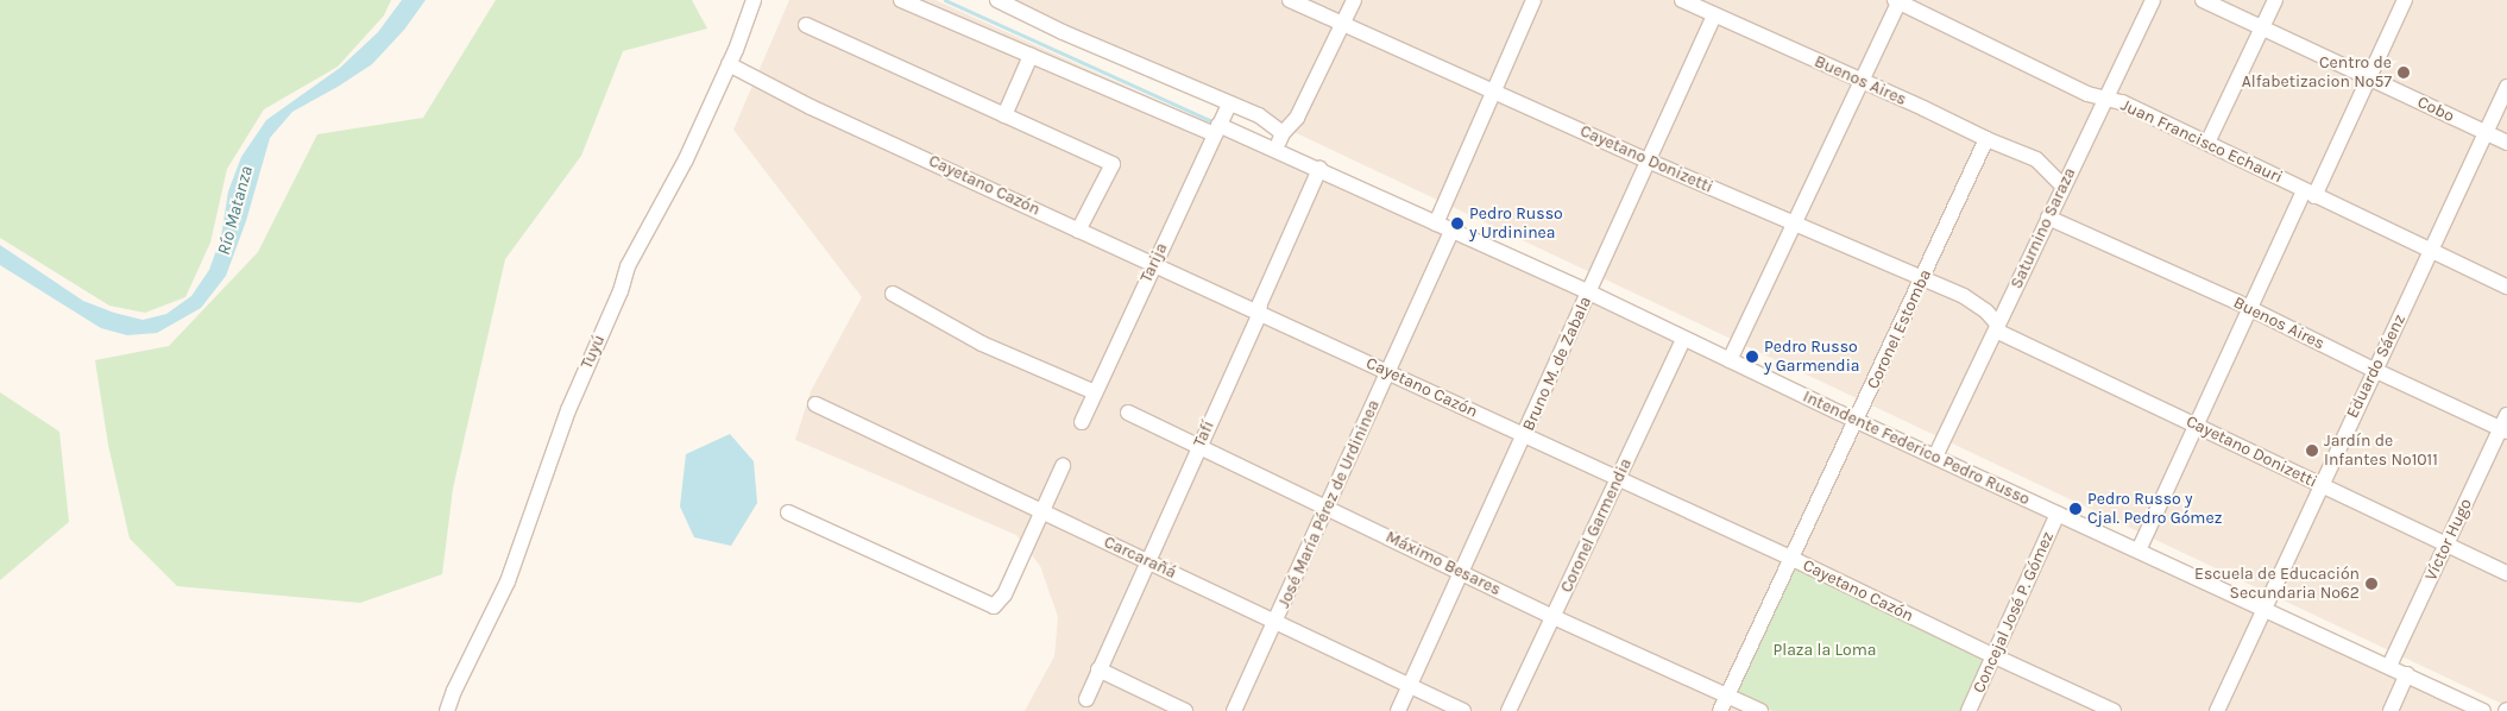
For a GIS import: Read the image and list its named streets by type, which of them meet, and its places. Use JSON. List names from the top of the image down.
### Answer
{
  "streets": {
    "street": [
      "Buenos Aires",
      "Cobo",
      "Juan Francisco Echauri",
      "Cayetano Donizetti",
      "Cayetano Cazón",
      "Saturnino Saraza",
      "Tarija",
      "Coronel Estomba",
      "Tuyú",
      "Bruno M. de Zabala",
      "Eduardo Sáenz",
      "Tafí",
      "Intendente Federico Pedro Russo",
      "José María Pérez de Urdininea",
      "Coronel Garmendia",
      "Víctor Hugo",
      "Carcarañá",
      "Máximo Besares",
      "Concejal José P. Gómez"
    ]
  },
  "crossings": [
    ["Buenos Aires", "Saturnino Saraza"],
    ["Buenos Aires", "Coronel Estomba"],
    ["Buenos Aires", "Bruno M. de Zabala"],
    ["Buenos Aires", "Eduardo Sáenz"],
    ["Buenos Aires", "Víctor Hugo"],
    ["Cobo", "Eduardo Sáenz"],
    ["Juan Francisco Echauri", "Saturnino Saraza"],
    ["Juan Francisco Echauri", "Eduardo Sáenz"],
    ["Cayetano Donizetti", "Saturnino Saraza"],
    ["Cayetano Donizetti", "Coronel Estomba"],
    ["Cayetano Donizetti", "Bruno M. de Zabala"],
    ["Cayetano Donizetti", "Eduardo Sáenz"],
    ["Cayetano Donizetti", "Víctor Hugo"],
    ["Cayetano Cazón", "Tarija"],
    ["Cayetano Cazón", "Coronel Estomba"],
    ["Cayetano Cazón", "Tuyú"],
    ["Cayetano Cazón", "Bruno M. de Zabala"],
    ["Cayetano Cazón", "Tafí"],
    ["Cayetano Cazón", "José María Pérez de Urdininea"],
    ["Cayetano Cazón", "Coronel Garmendia"],
    ["Cayetano Cazón", "Concejal José P. Gómez"],
    ["Saturnino Saraza", "Intendente Federico Pedro Russo"],
    ["Tarija", "Intendente Federico Pedro Russo"],
    ["Coronel Estomba", "Intendente Federico Pedro Russo"],
    ["Coronel Estomba", "Máximo Besares"],
    ["Bruno M. de Zabala", "Intendente Federico Pedro Russo"],
    ["Bruno M. de Zabala", "Carcarañá"],
    ["Bruno M. de Zabala", "Máximo Besares"],
    ["Eduardo Sáenz", "Intendente Federico Pedro Russo"],
    ["Tafí", "Intendente Federico Pedro Russo"],
    ["Tafí", "Carcarañá"],
    ["Tafí", "Máximo Besares"],
    ["Intendente Federico Pedro Russo", "José María Pérez de Urdininea"],
    ["Intendente Federico Pedro Russo", "Coronel Garmendia"],
    ["Intendente Federico Pedro Russo", "Víctor Hugo"],
    ["Intendente Federico Pedro Russo", "Concejal José P. Gómez"],
    ["José María Pérez de Urdininea", "Carcarañá"],
    ["José María Pérez de Urdininea", "Máximo Besares"],
    ["Coronel Garmendia", "Máximo Besares"]
  ],
  "water": ["Río Matanza"],
  "parks": ["Plaza la Loma"],
  "places": [
    "Centro de Alfabetizacion Nº57",
    "Pedro Russo y Urdininea",
    "Pedro Russo y Garmendia",
    "Jardín de Infantes Nº1011",
    "Pedro Russo y Cjal. Pedro Gómez",
    "Escuela de Educación Secundaria Nº62"
  ]
}
